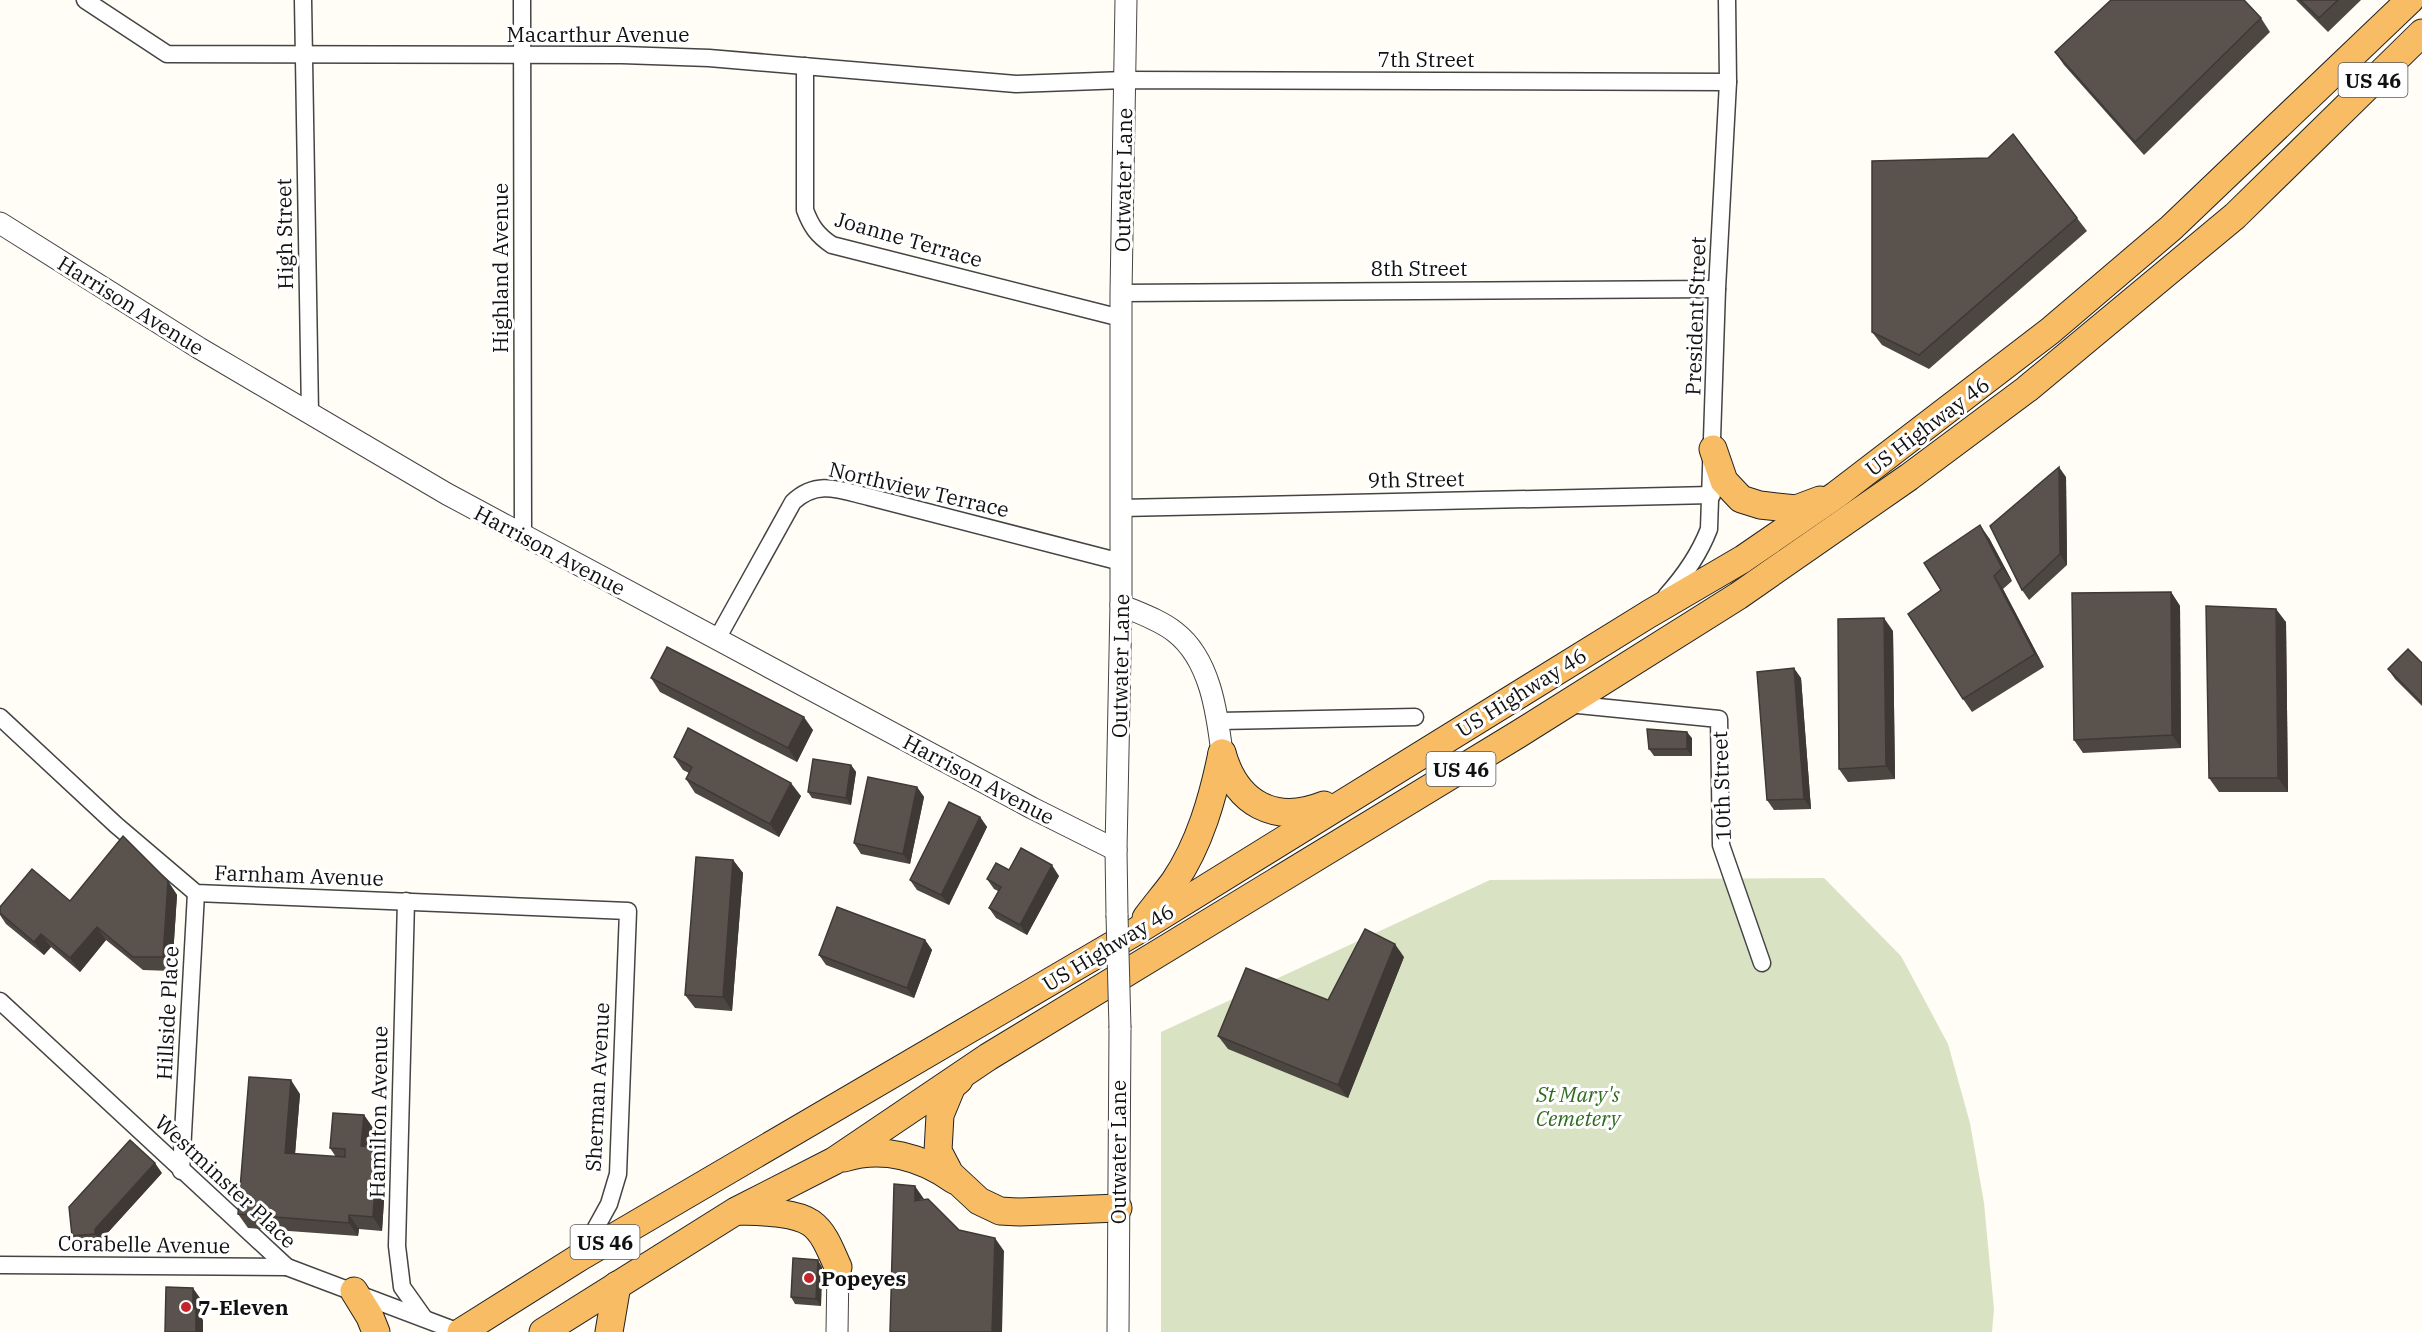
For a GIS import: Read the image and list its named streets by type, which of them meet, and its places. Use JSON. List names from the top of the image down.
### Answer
{
  "streets": {
    "highway": ["US 46", "US Highway 46"],
    "street": [
      "Macarthur Avenue",
      "7th Street",
      "Outwater Lane",
      "High Street",
      "Joanne Terrace",
      "Highland Avenue",
      "8th Street",
      "Harrison Avenue",
      "President Street",
      "9th Street",
      "Northview Terrace",
      "10th Street",
      "Farnham Avenue",
      "Hillside Place",
      "Sherman Avenue",
      "Hamilton Avenue",
      "Westminster Place",
      "Corabelle Avenue"
    ]
  },
  "crossings": [
    ["Macarthur Avenue", "7th Street"],
    ["Macarthur Avenue", "Outwater Lane"],
    ["Macarthur Avenue", "High Street"],
    ["Macarthur Avenue", "Joanne Terrace"],
    ["Macarthur Avenue", "Highland Avenue"],
    ["7th Street", "Outwater Lane"],
    ["7th Street", "President Street"],
    ["Outwater Lane", "Joanne Terrace"],
    ["Outwater Lane", "8th Street"],
    ["Outwater Lane", "Harrison Avenue"],
    ["Outwater Lane", "US Highway 46"],
    ["Outwater Lane", "9th Street"],
    ["Outwater Lane", "Northview Terrace"],
    ["High Street", "Harrison Avenue"],
    ["Highland Avenue", "Harrison Avenue"],
    ["8th Street", "President Street"],
    ["Harrison Avenue", "Northview Terrace"],
    ["President Street", "US Highway 46"],
    ["President Street", "9th Street"],
    ["US Highway 46", "10th Street"],
    ["US Highway 46", "Sherman Avenue"],
    ["US Highway 46", "Westminster Place"],
    ["Farnham Avenue", "Hillside Place"],
    ["Farnham Avenue", "Sherman Avenue"],
    ["Farnham Avenue", "Hamilton Avenue"],
    ["Hillside Place", "Westminster Place"],
    ["Hamilton Avenue", "Westminster Place"],
    ["Westminster Place", "Corabelle Avenue"]
  ],
  "parks": ["St Mary's Cemetery"],
  "places": ["Popeyes", "7-Eleven"]
}
